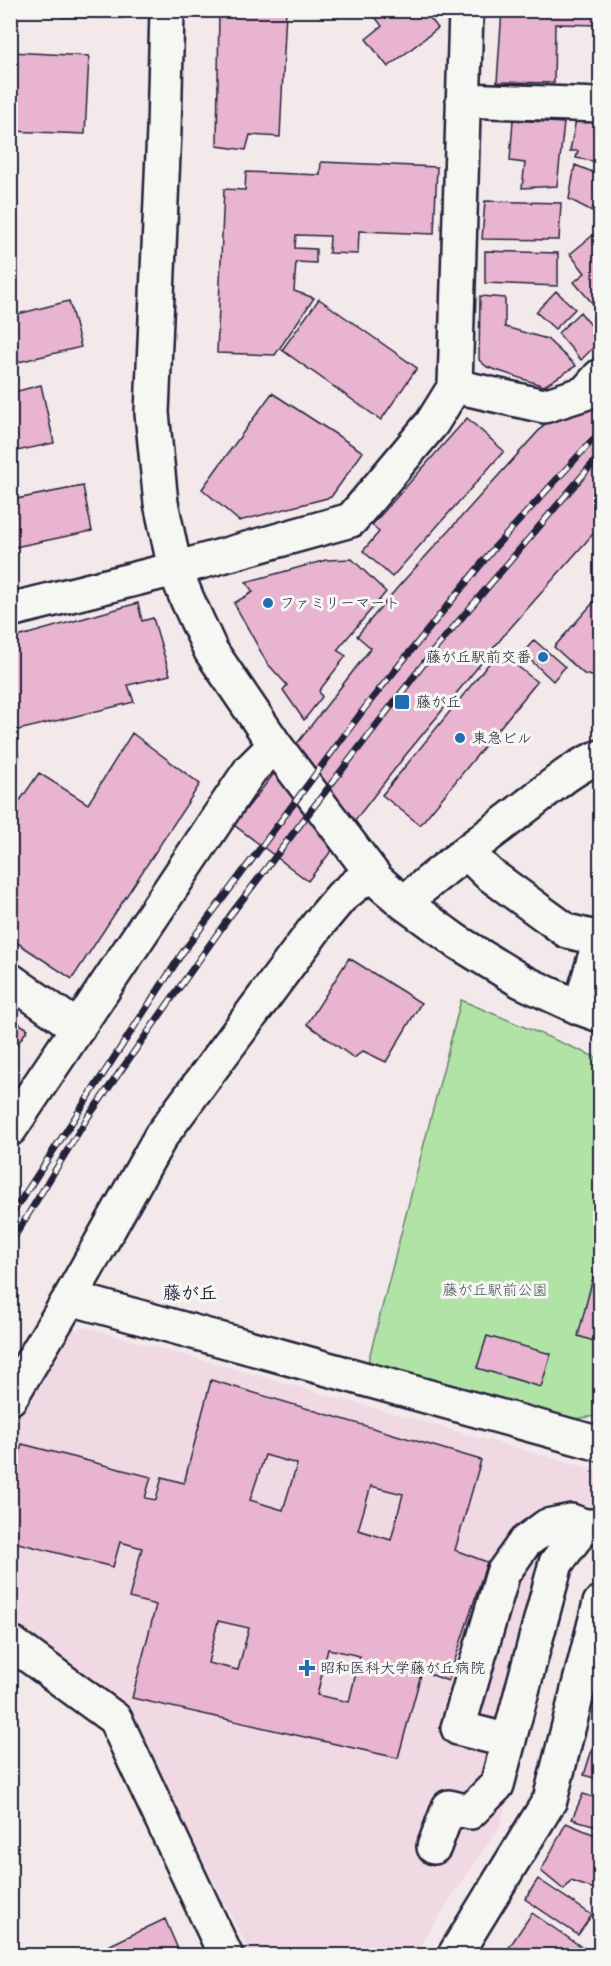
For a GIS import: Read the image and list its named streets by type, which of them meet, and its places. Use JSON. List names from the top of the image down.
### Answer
{
  "districts": ["藤が丘"],
  "parks": ["藤が丘駅前公園"],
  "places": {
    "other": ["ファミリーマート", "藤が丘駅前交番", "東急ビル"],
    "transit": ["藤が丘"],
    "health": ["昭和医科大学藤が丘病院"]
  }
}
